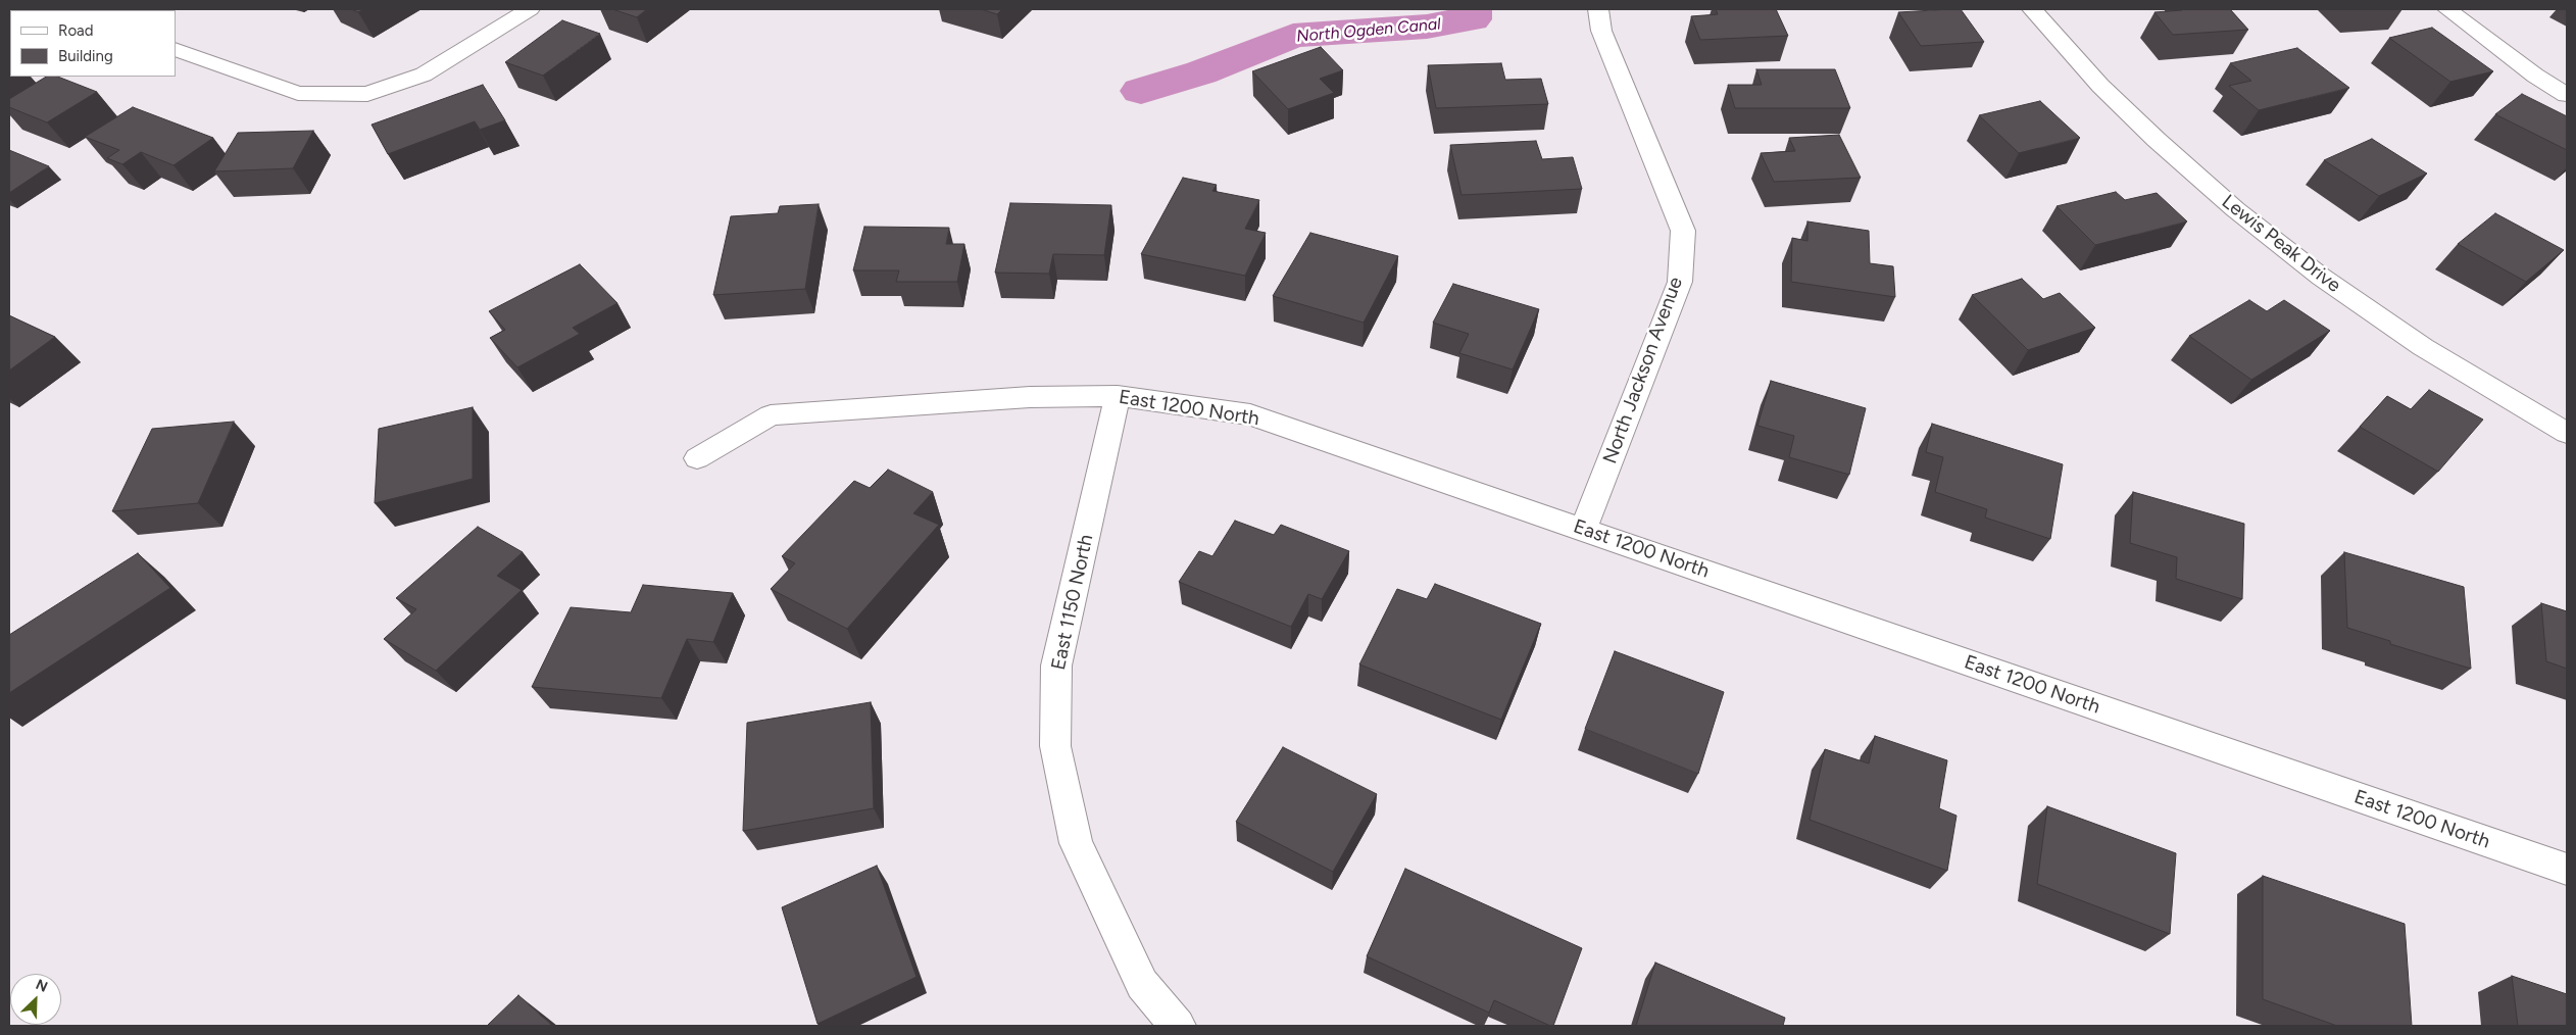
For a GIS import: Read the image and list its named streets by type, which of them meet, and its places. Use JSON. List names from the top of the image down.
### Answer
{
  "streets": {
    "street": [
      "Lewis Peak Drive",
      "North Jackson Avenue",
      "East 1200 North",
      "East 1150 North"
    ]
  },
  "crossings": [
    ["North Jackson Avenue", "East 1200 North"],
    ["East 1200 North", "East 1150 North"]
  ],
  "water": ["North Ogden Canal"],
  "legend": ["Road", "Building"],
  "north": "top right"
}
